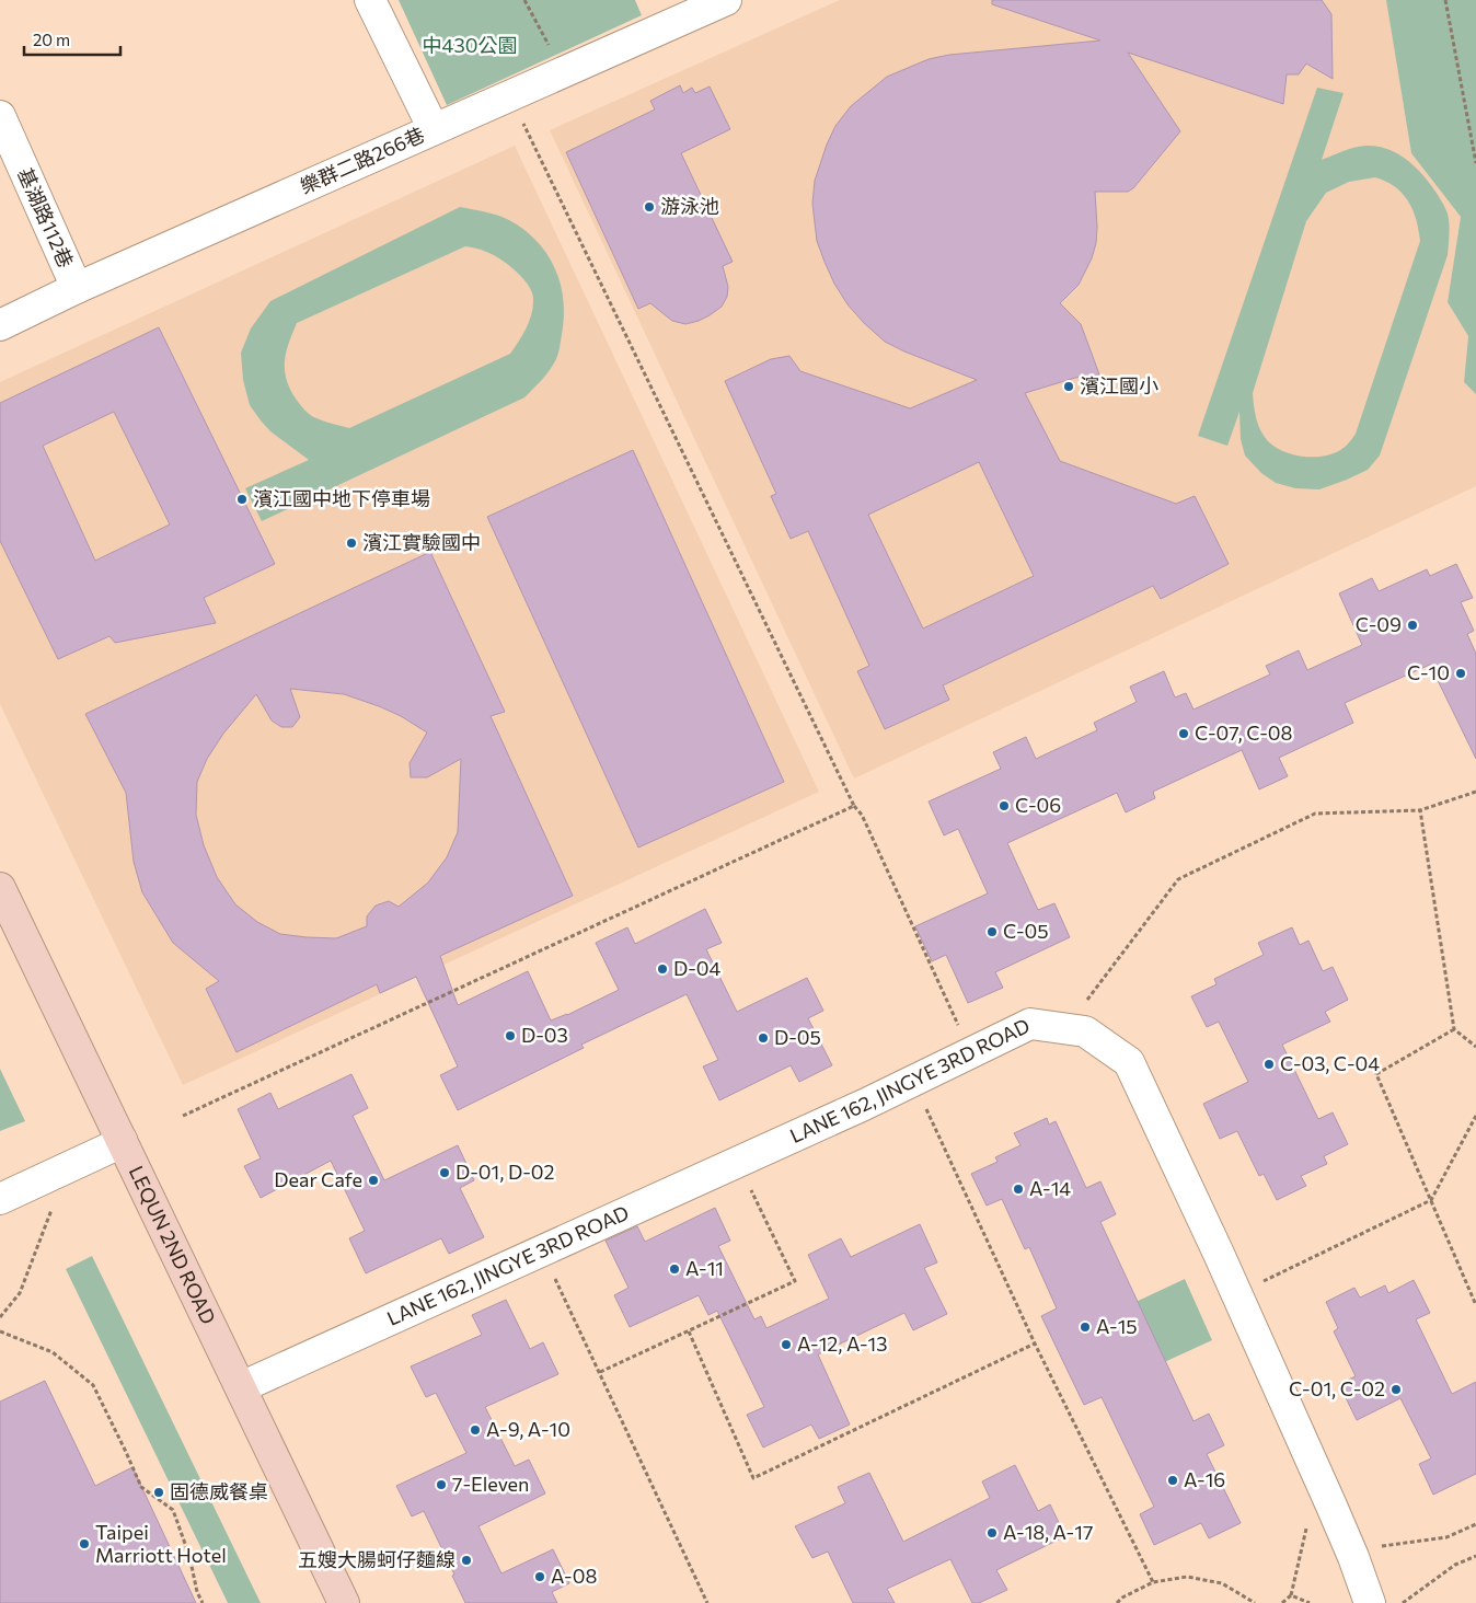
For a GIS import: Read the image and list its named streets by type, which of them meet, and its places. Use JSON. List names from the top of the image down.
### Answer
{
  "streets": {
    "street": [
      "樂群二路266巷",
      "基湖路112巷",
      "LANE 162, JINGYE 3RD ROAD",
      "LEQUN 2ND ROAD"
    ]
  },
  "crossings": [
    ["樂群二路266巷", "基湖路112巷"],
    ["LANE 162, JINGYE 3RD ROAD", "LEQUN 2ND ROAD"]
  ],
  "parks": ["中430公園"],
  "places": [
    "游泳池",
    "濱江國小",
    "濱江國中地下停車場",
    "濱江實驗國中",
    "C-09",
    "C-10",
    "C-07, C-08",
    "C-06",
    "C-05",
    "D-04",
    "D-03",
    "D-05",
    "C-03, C-04",
    "D-01, D-02",
    "Dear Cafe",
    "A-14",
    "A-11",
    "A-15",
    "A-12, A-13",
    "C-01, C-02",
    "A-9, A-10",
    "A-16",
    "7-Eleven",
    "固德威餐桌",
    "A-18, A-17",
    "Taipei Marriott Hotel",
    "五嫂大腸蚵仔麵線",
    "A-08"
  ],
  "scale_bar": "20 m"
}
